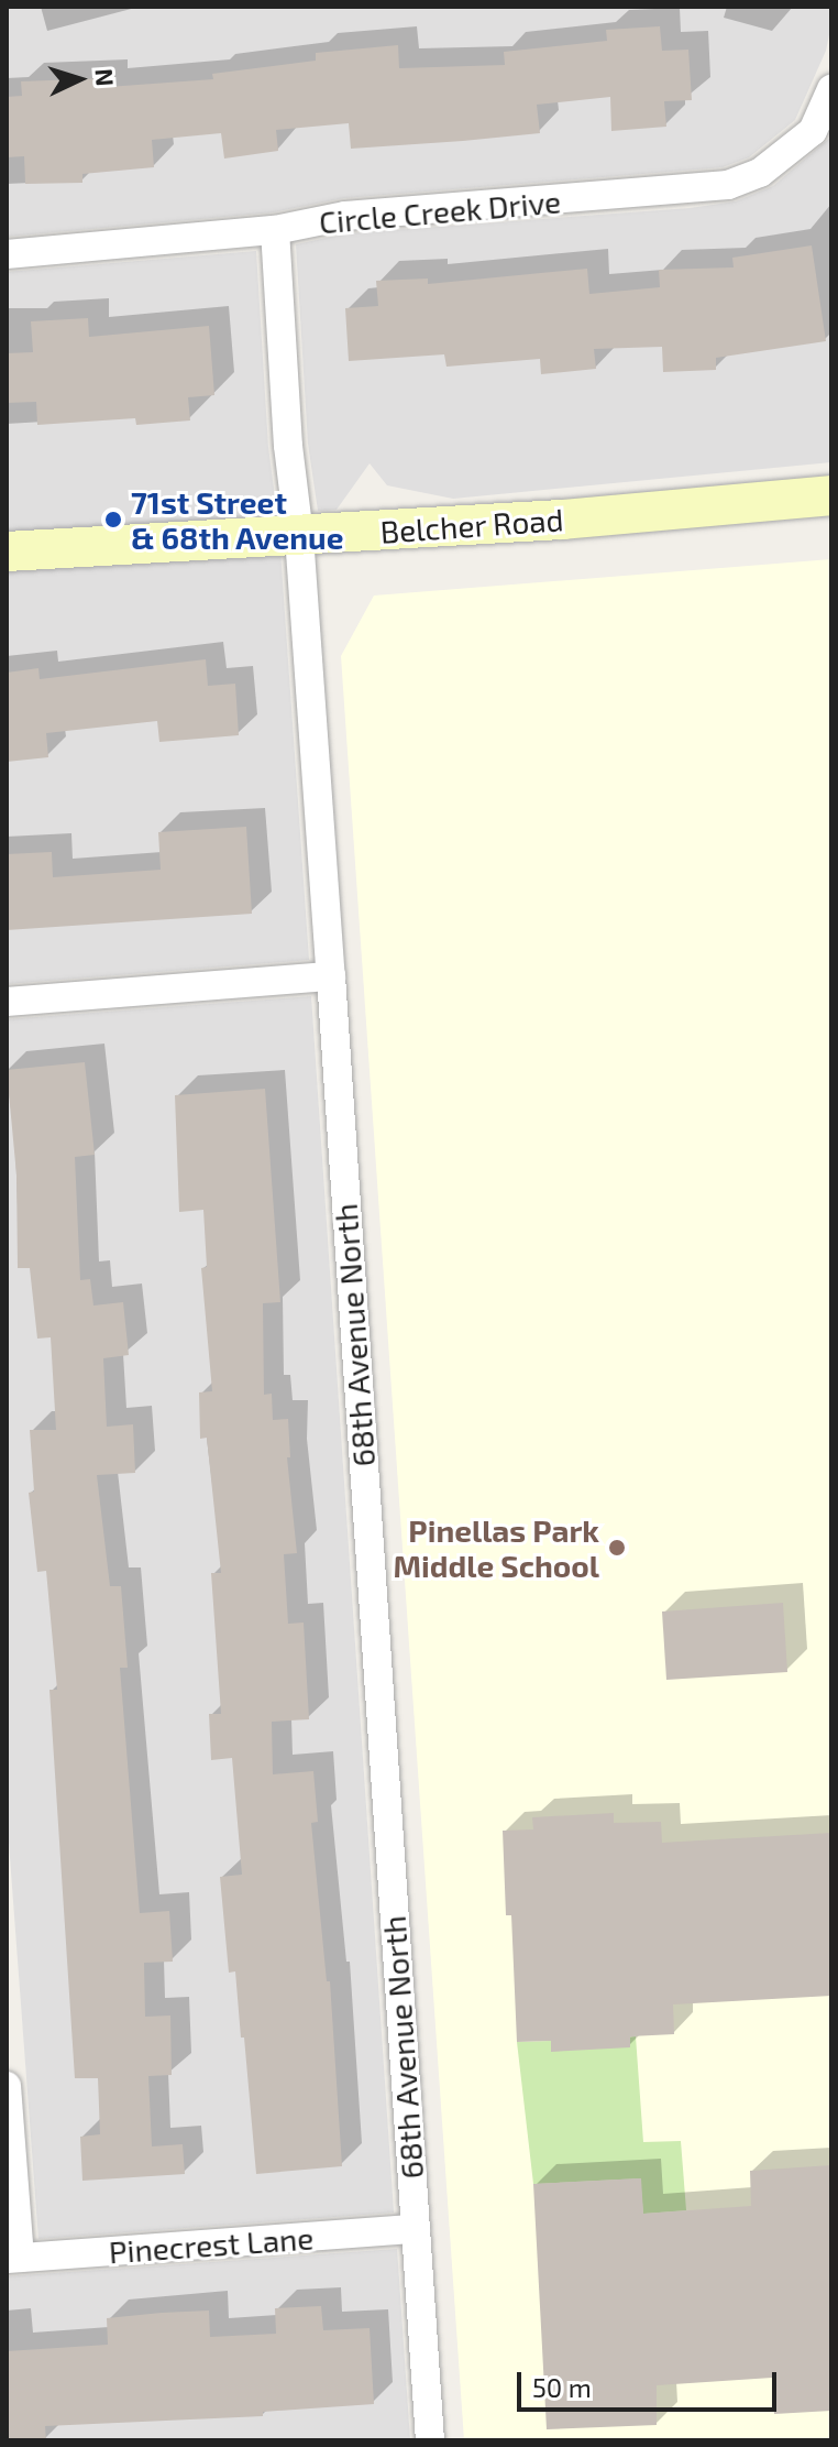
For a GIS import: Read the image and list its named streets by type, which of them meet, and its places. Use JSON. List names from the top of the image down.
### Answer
{
  "streets": {
    "main road": ["Belcher Road"],
    "street": ["Circle Creek Drive", "68th Avenue North", "Pinecrest Lane"]
  },
  "crossings": [
    ["Circle Creek Drive", "68th Avenue North"],
    ["Belcher Road", "68th Avenue North"],
    ["68th Avenue North", "Pinecrest Lane"]
  ],
  "places": ["71st Street & 68th Avenue", "Pinellas Park Middle School"],
  "scale_bar": "50 m",
  "north": "right"
}
